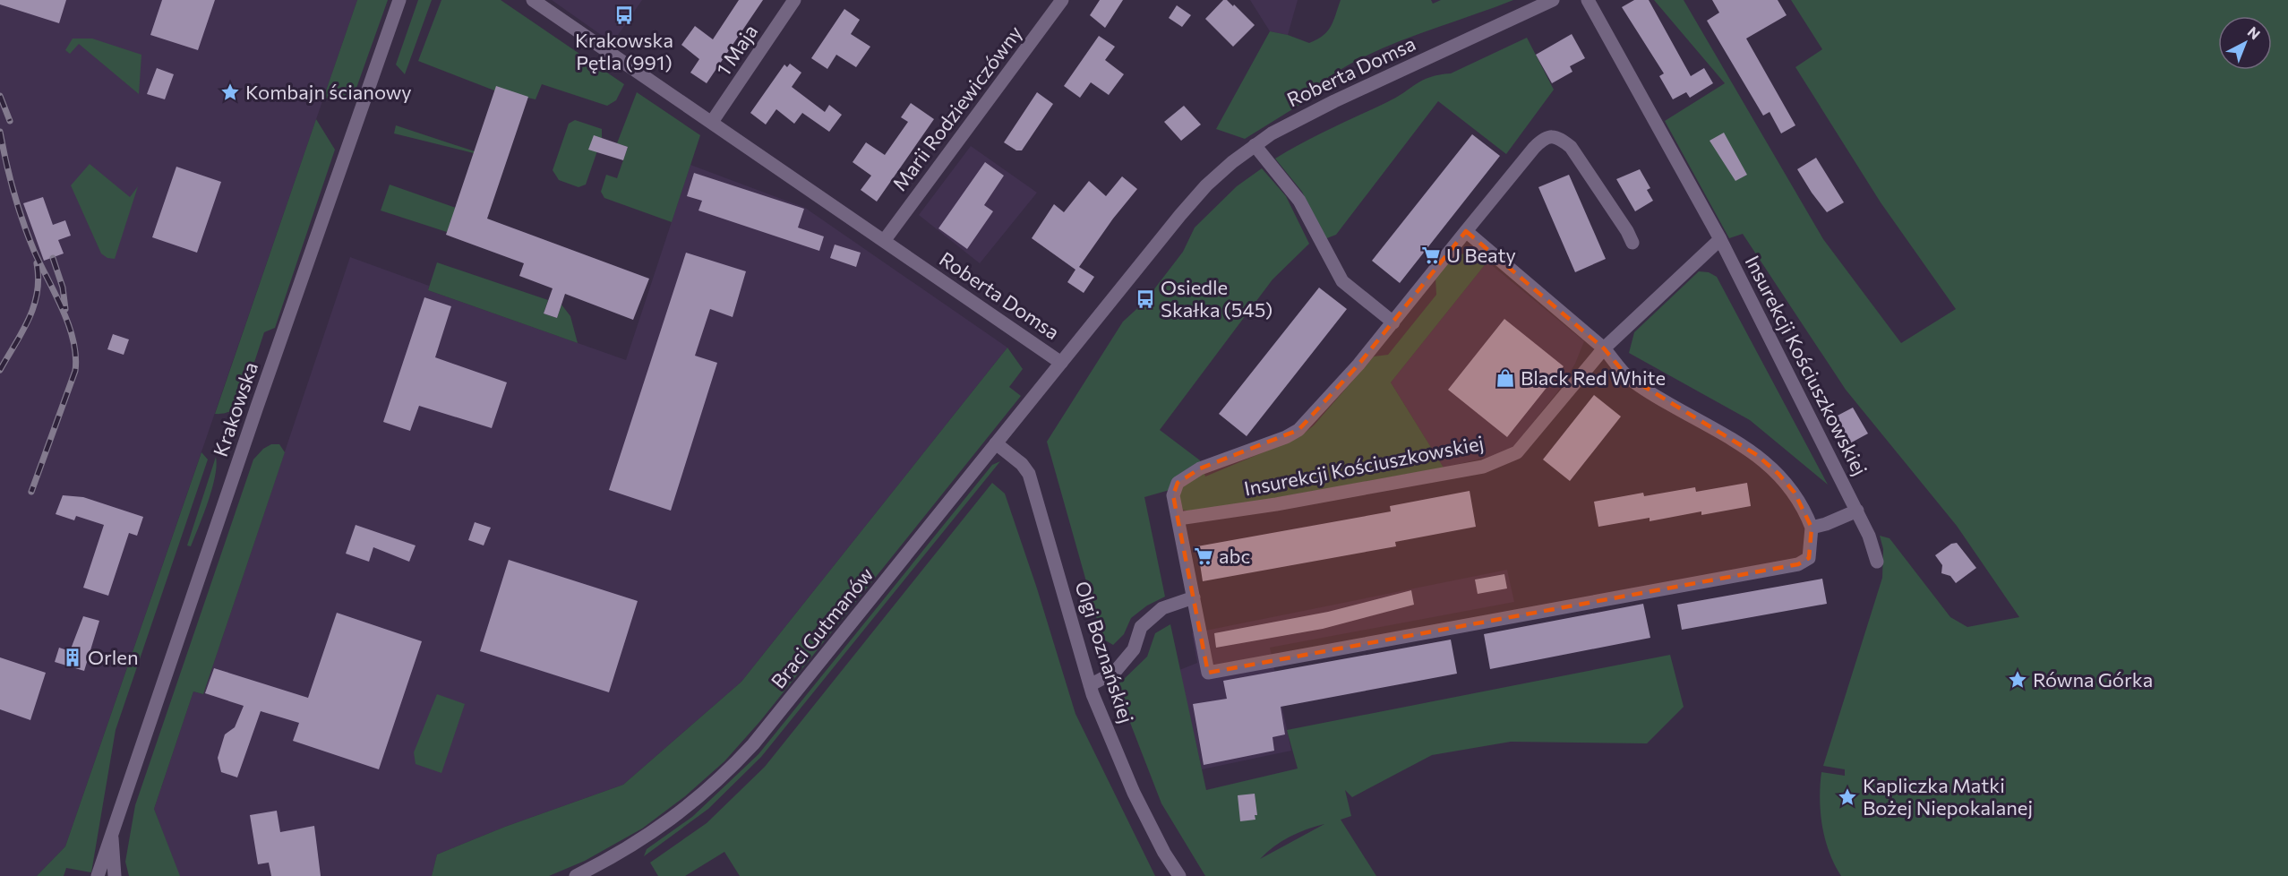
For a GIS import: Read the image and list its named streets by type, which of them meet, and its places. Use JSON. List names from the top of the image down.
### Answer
{
  "streets": {
    "street": [
      "1 Maja",
      "Roberta Domsa",
      "Marii Rodziewiczówny",
      "Insurekcji Kościuszkowskiej",
      "Krakowska",
      "Braci Gutmanów",
      "Olgi Boznańskiej"
    ]
  },
  "crossings": [
    ["1 Maja", "Roberta Domsa"],
    ["Roberta Domsa", "Marii Rodziewiczówny"],
    ["Roberta Domsa", "Braci Gutmanów"],
    ["Braci Gutmanów", "Olgi Boznańskiej"]
  ],
  "places": {
    "bus stop": ["Krakowska Pętla (991)", "Osiedle Skałka (545)"],
    "place": ["Kombajn ścianowy", "Równa Górka", "Kapliczka Matki Bożej Niepokalanej"],
    "supermarket": ["U Beaty", "abc"],
    "shop": ["Black Red White"],
    "building": ["Orlen"]
  },
  "north": "top right"
}
